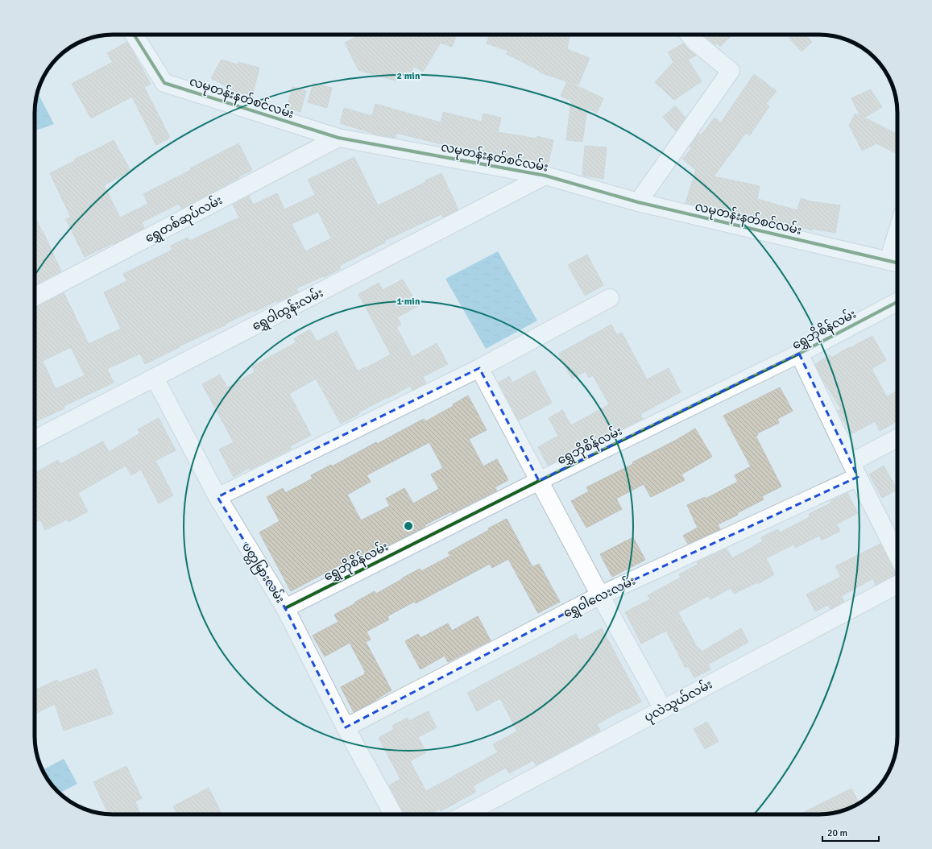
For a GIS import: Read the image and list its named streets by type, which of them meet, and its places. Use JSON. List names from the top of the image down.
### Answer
{
  "streets": {
    "street": [
      "လမုတန်းနတ်စင်လမ်း",
      "ရွှေတစ်ဆုပ်လမ်း",
      "ရွှေဝါထွန်းလမ်း",
      "ရွှေဘိုစိန်လမ်း",
      "ပတ္တမြားလမ်း",
      "ရွှေဝါလေးလမ်း",
      "ပုလဲသွယ်လမ်း"
    ]
  },
  "crossings": [
    ["လမုတန်းနတ်စင်လမ်း", "ရွှေတစ်ဆုပ်လမ်း"],
    ["လမုတန်းနတ်စင်လမ်း", "ရွှေဝါထွန်းလမ်း"],
    ["ရွှေဝါထွန်းလမ်း", "ပတ္တမြားလမ်း"],
    ["ရွှေဘိုစိန်လမ်း", "ပတ္တမြားလမ်း"],
    ["ပတ္တမြားလမ်း", "ရွှေဝါလေးလမ်း"]
  ],
  "scale_bar": "20 m",
  "rings": ["2 min", "1 min"]
}
